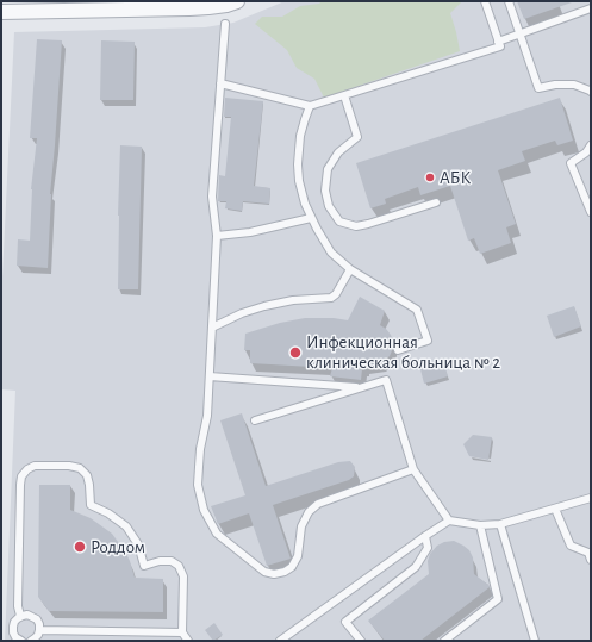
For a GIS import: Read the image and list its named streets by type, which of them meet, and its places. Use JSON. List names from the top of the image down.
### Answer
{
  "places": ["АБК", "Инфекционная клиническая больница № 2", "Роддом"]
}
